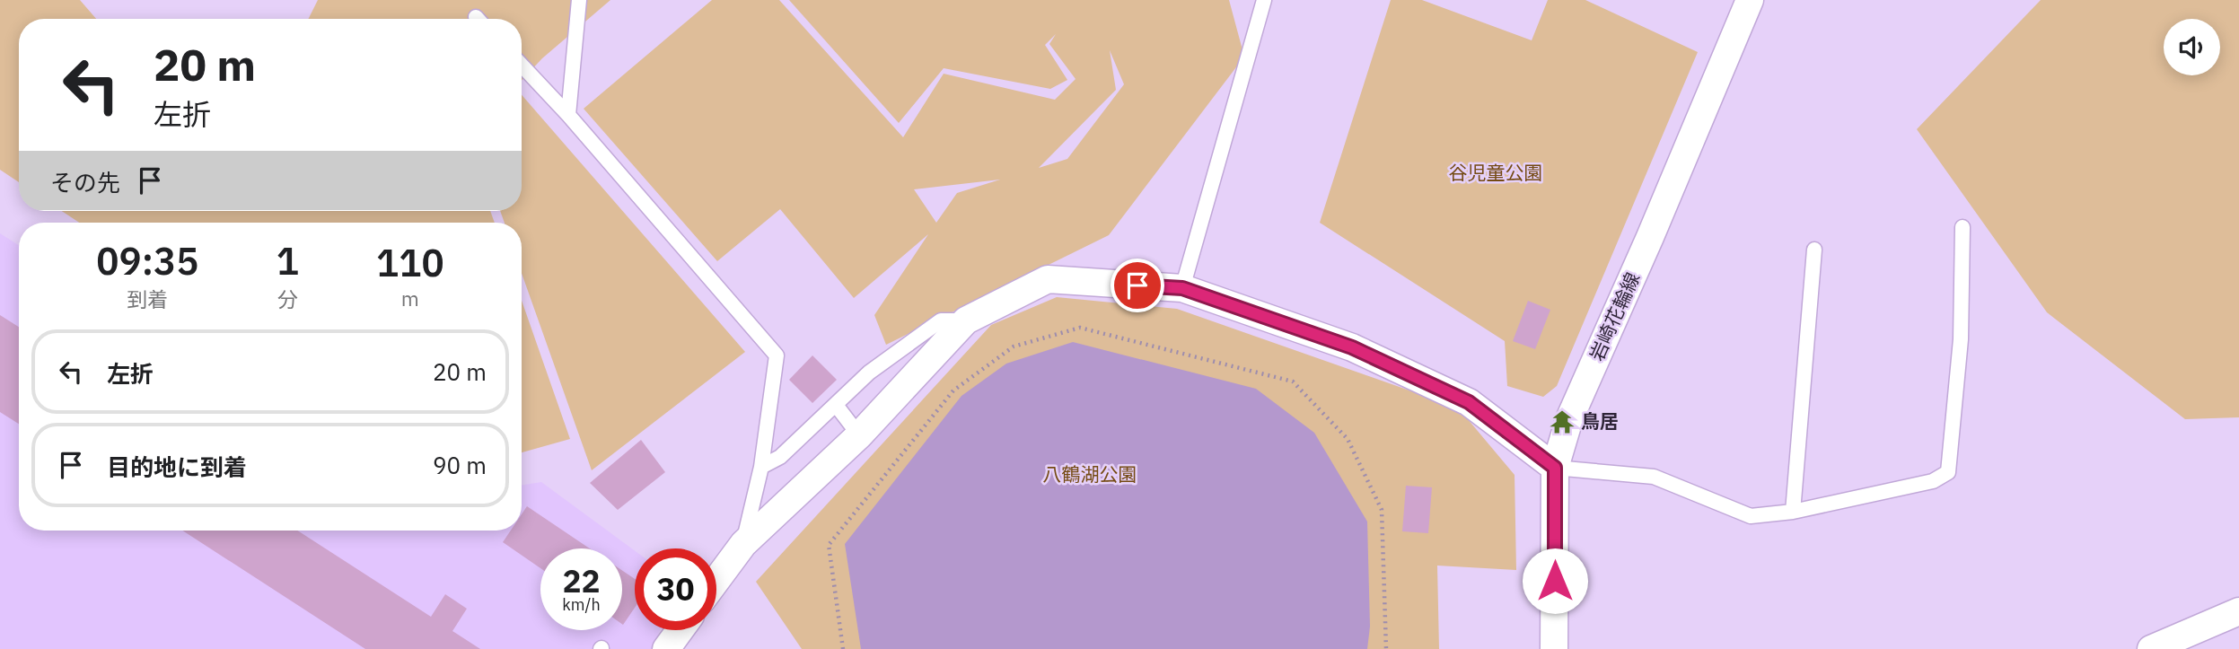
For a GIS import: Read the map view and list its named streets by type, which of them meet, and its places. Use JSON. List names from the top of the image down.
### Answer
{
  "streets": {
    "street": ["岩崎花輪線"]
  },
  "parks": ["谷児童公園", "八鶴湖公園"],
  "places": {
    "temple": ["鳥居"]
  },
  "page": {
    "turn": ["20 m", "左折"],
    "then": "その先",
    "eta": [
      "09:35",
      "到着",
      "1",
      "分",
      "110",
      "m"
    ],
    "list": [
      {
        "name": "左折",
        "value": "20 m"
      },
      {
        "name": "目的地に到着",
        "value": "90 m"
      }
    ],
    "speed": "22 km/h",
    "limit": "30"
  }
}
